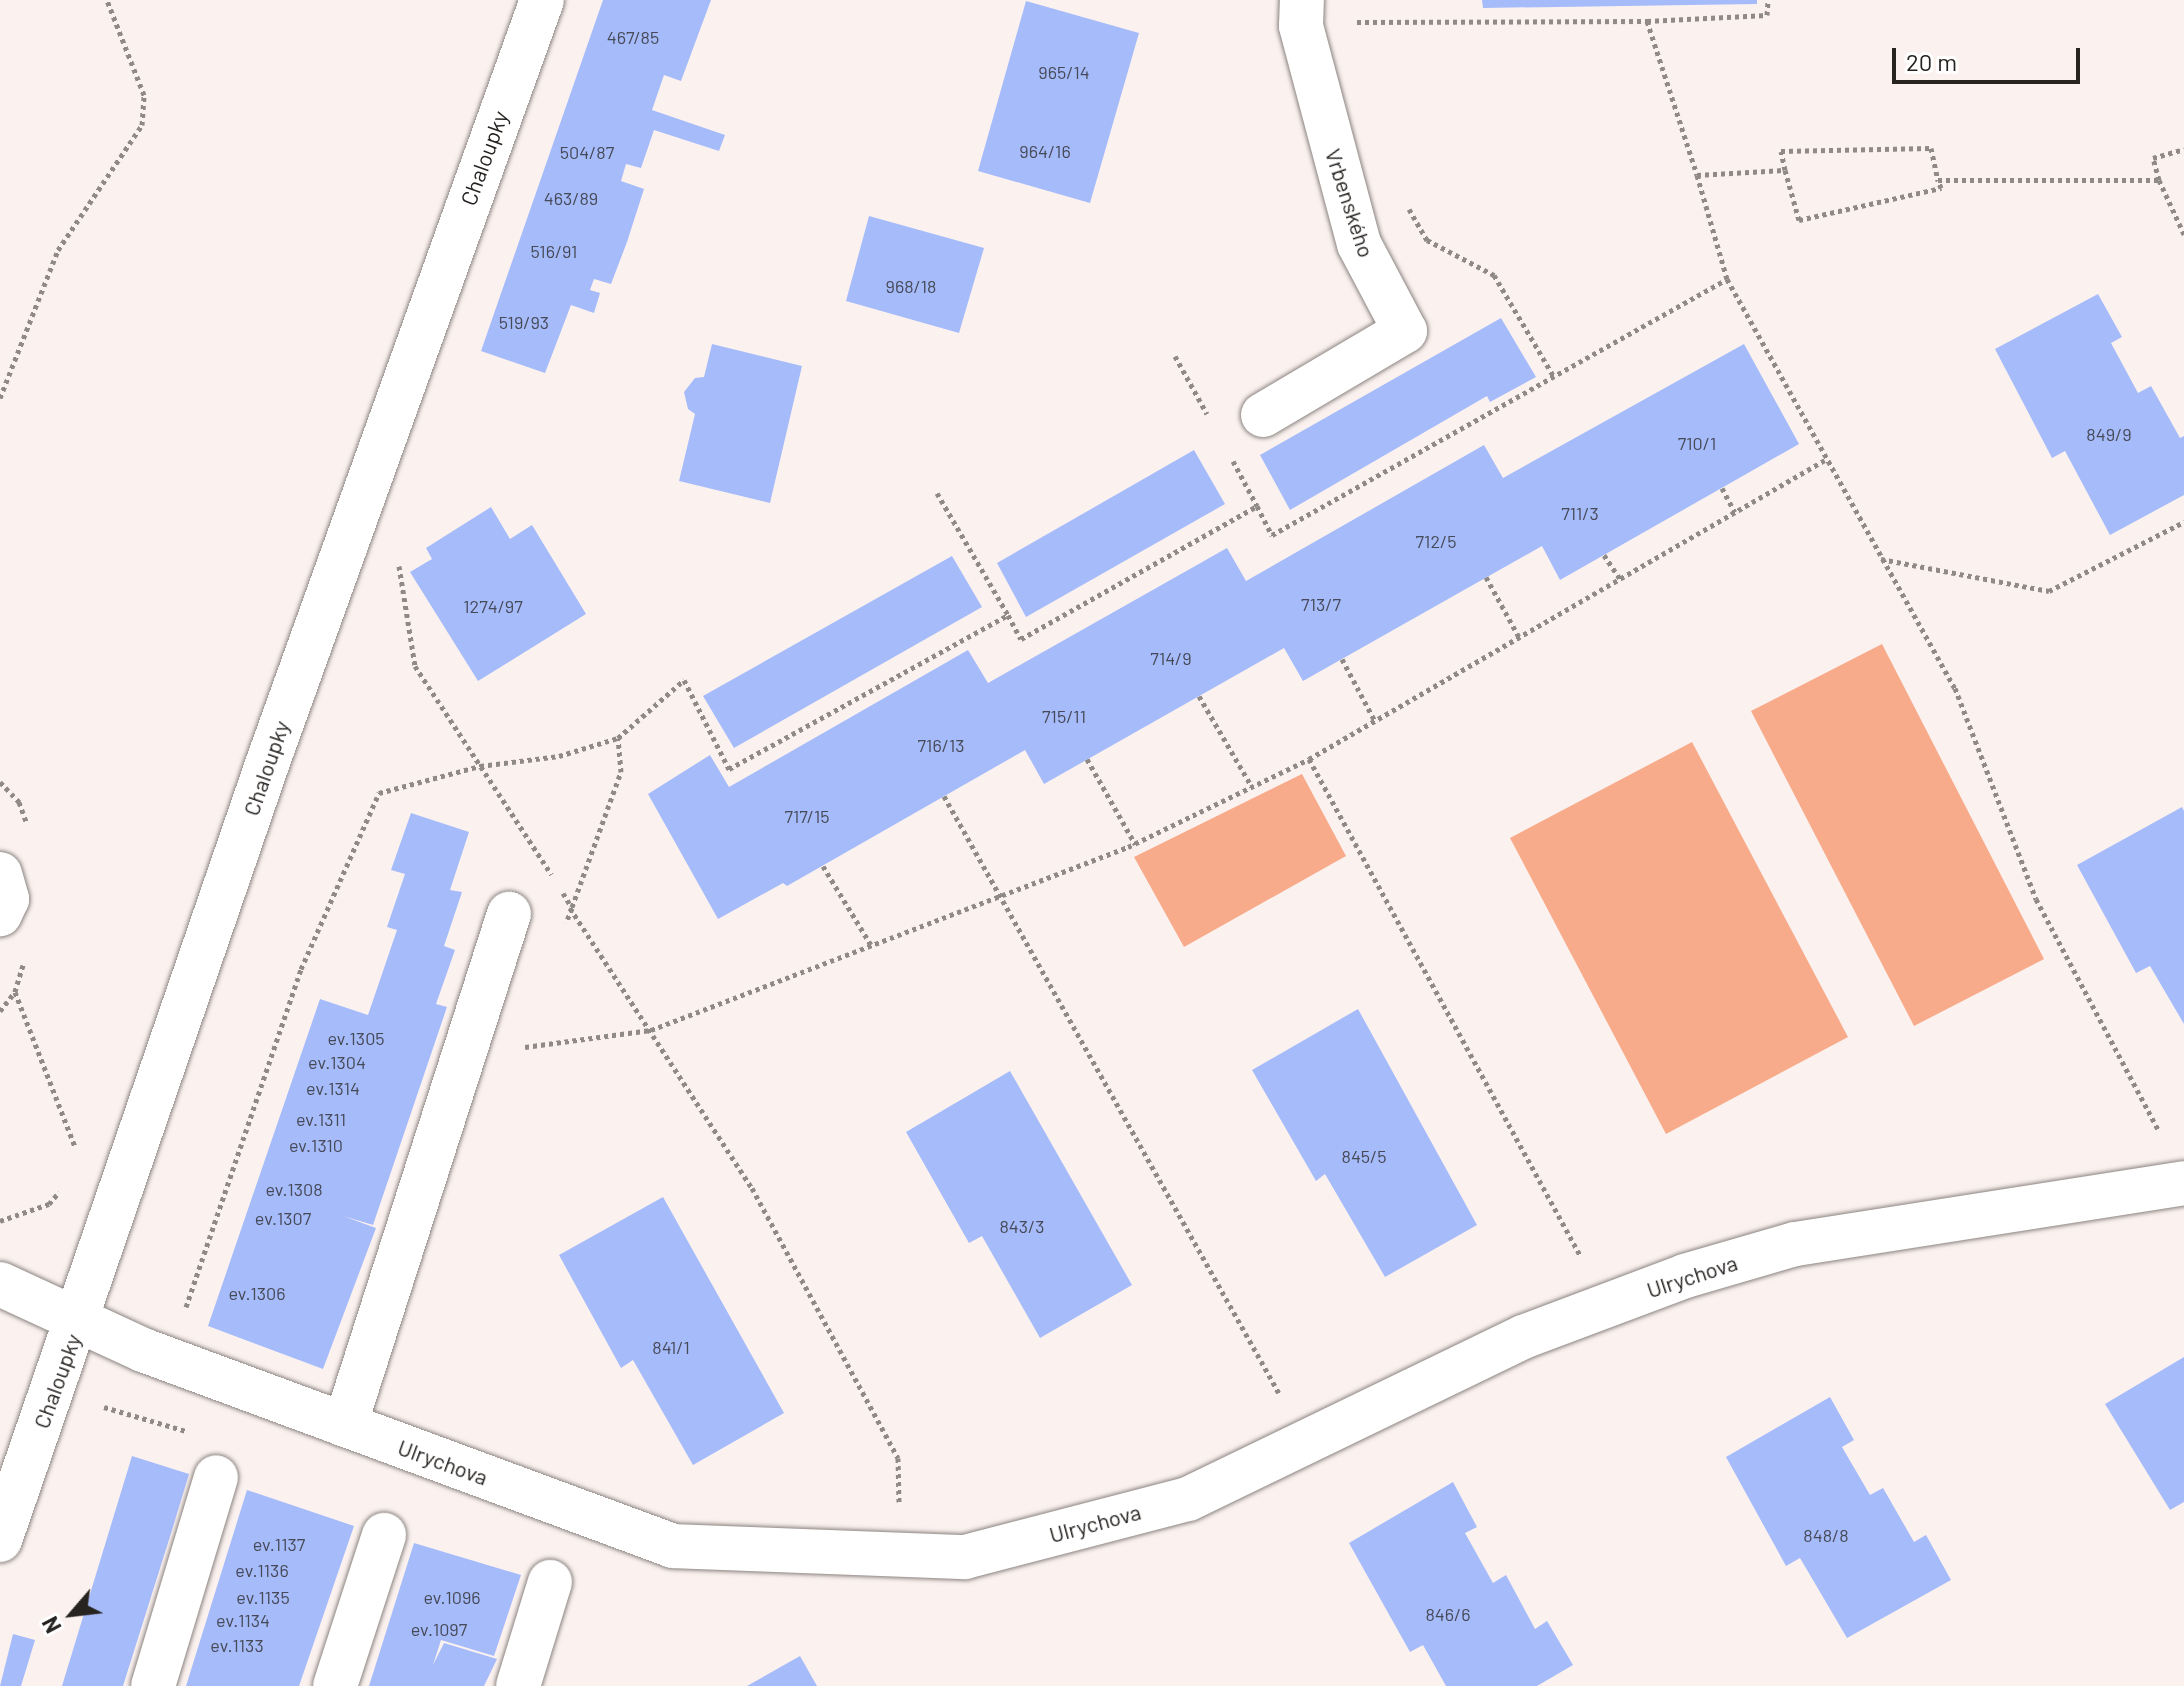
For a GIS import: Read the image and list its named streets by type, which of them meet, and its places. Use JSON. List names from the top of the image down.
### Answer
{
  "streets": {
    "street": ["Chaloupky", "Vrbenského", "Ulrychova"]
  },
  "crossings": [
    ["Chaloupky", "Ulrychova"]
  ],
  "house_numbers": [
    "467/85",
    "965/14",
    "964/16",
    "504/87",
    "463/89",
    "516/91",
    "968/18",
    "519/93",
    "849/9",
    "710/1",
    "711/3",
    "712/5",
    "713/7",
    "1274/97",
    "714/9",
    "715/11",
    "716/13",
    "717/15",
    "ev.1305",
    "ev.1304",
    "ev.1314",
    "ev.1311",
    "ev.1310",
    "845/5",
    "ev.1308",
    "ev.1307",
    "843/3",
    "ev.1306",
    "841/1",
    "848/8",
    "ev.1137",
    "ev.1136",
    "ev.1135",
    "ev.1096",
    "846/6",
    "ev.1134",
    "ev.1097",
    "ev.1133"
  ],
  "scale_bar": "20 m",
  "north": "bottom left"
}
